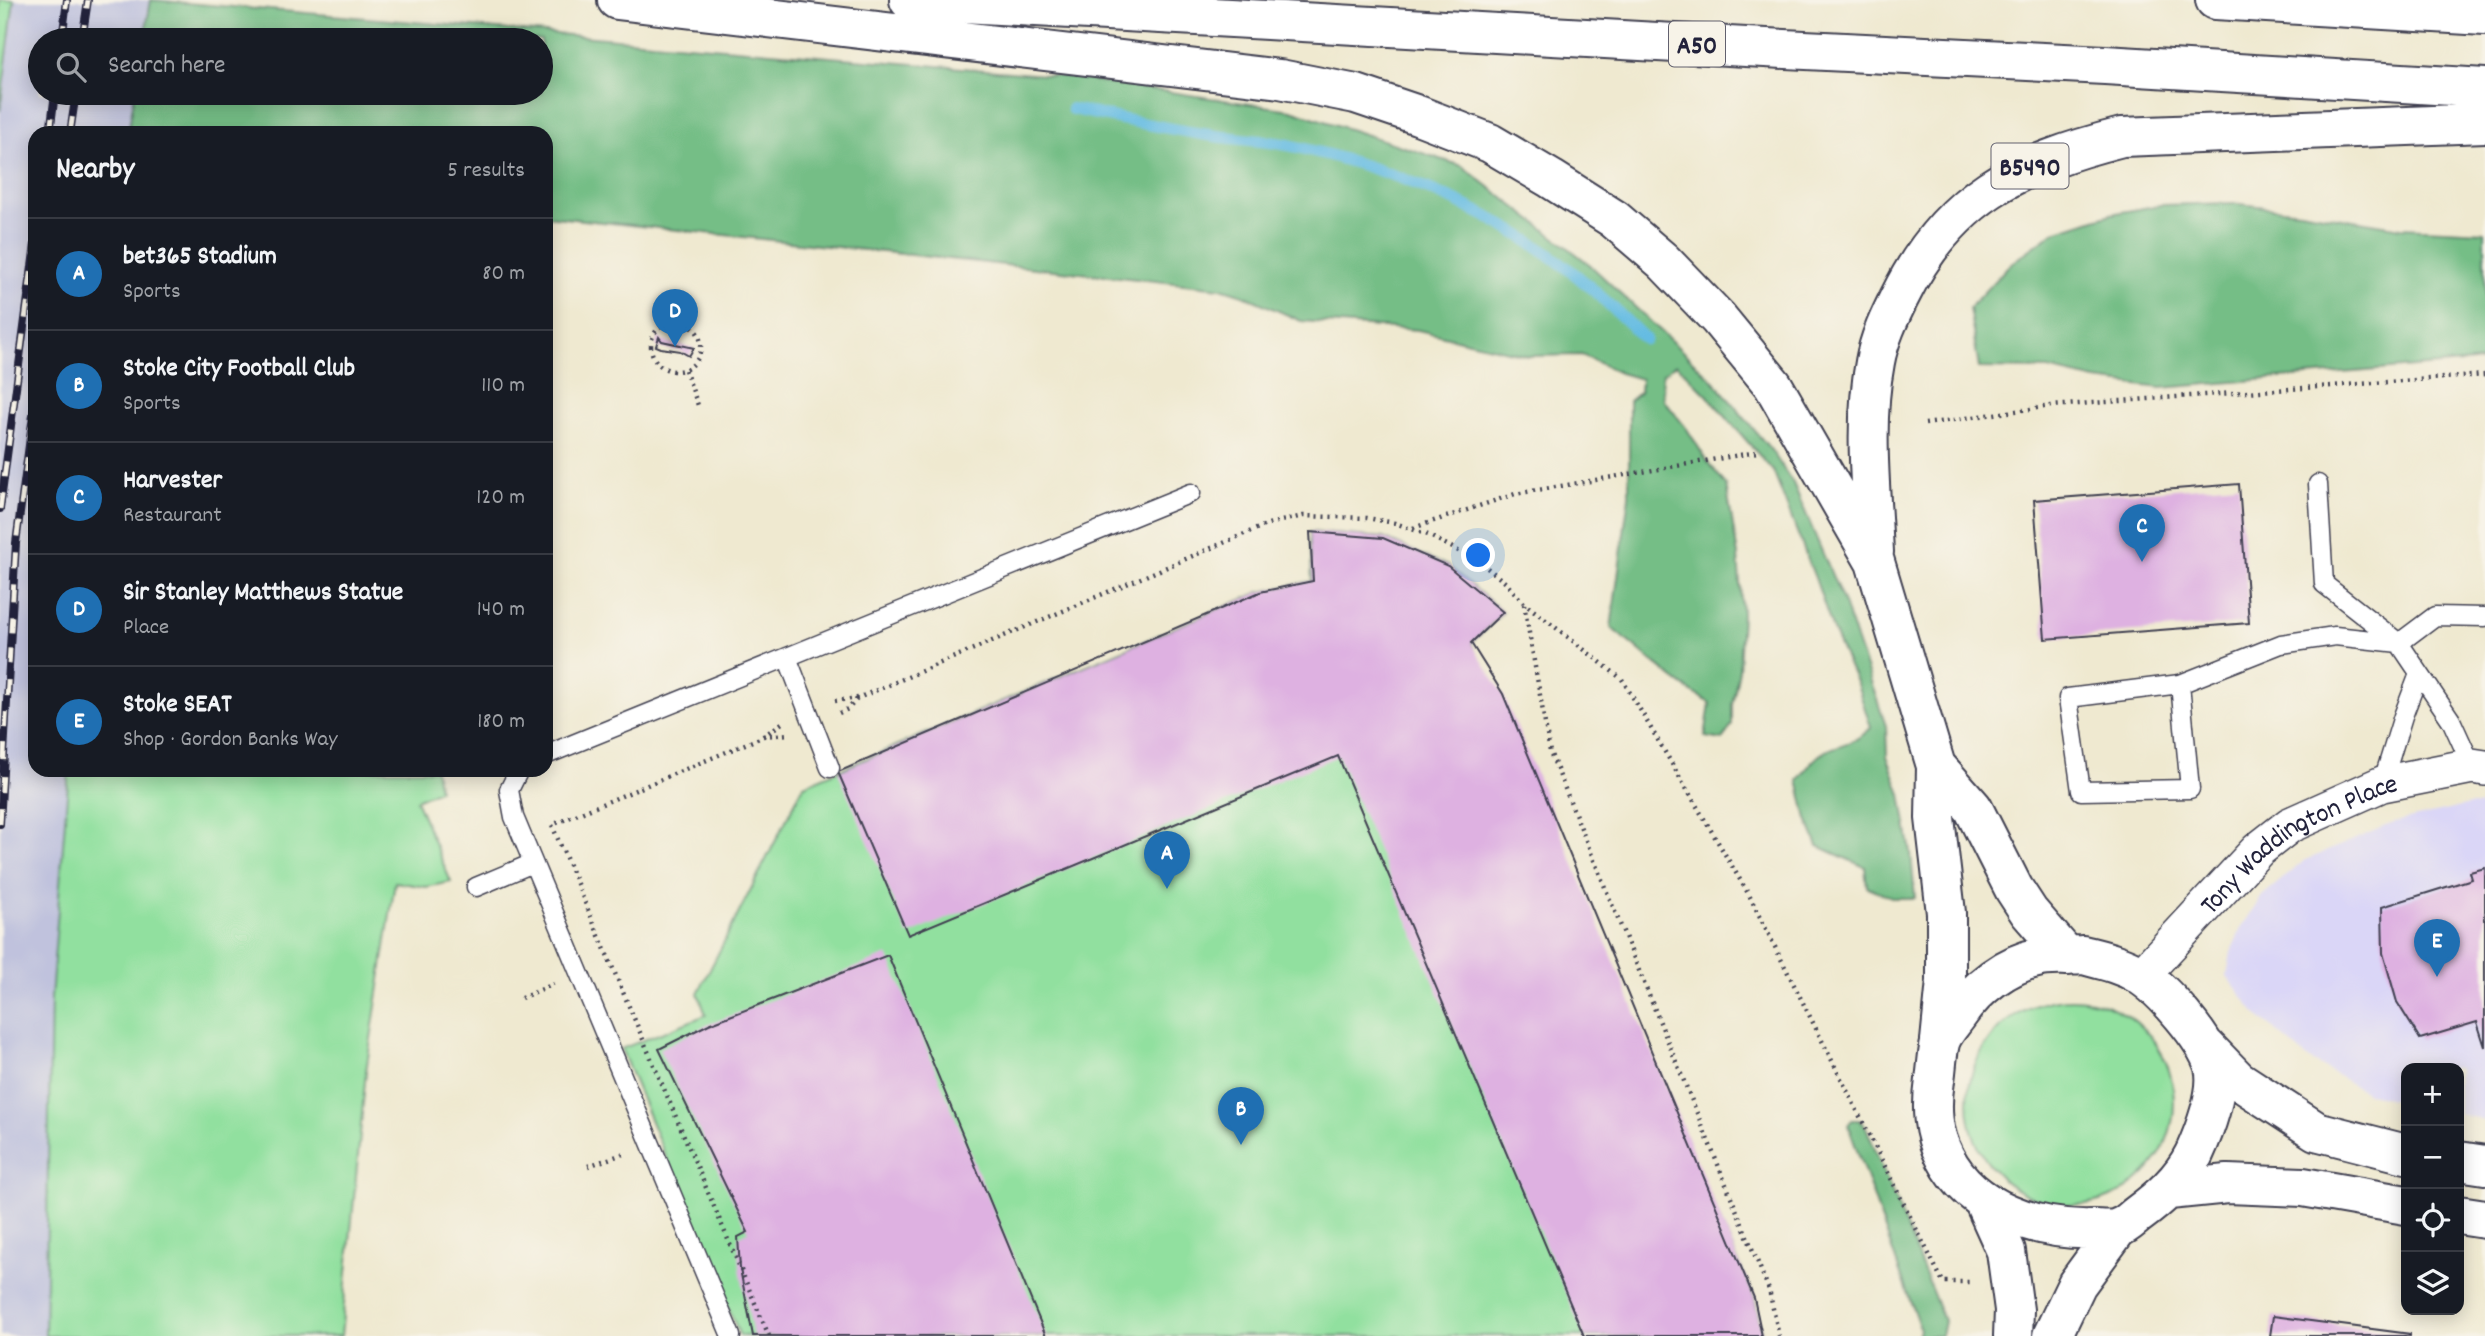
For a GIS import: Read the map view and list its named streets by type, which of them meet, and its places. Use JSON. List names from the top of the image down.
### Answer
{
  "streets": {
    "main road": ["A50", "B5490"],
    "street": ["Tony Waddington Place"]
  },
  "page": {
    "search": "Search here",
    "heading": ["Nearby", "5 results"],
    "list": [
      {
        "mark": "A",
        "name": "bet365 Stadium",
        "note": "Sports",
        "value": "80 m"
      },
      {
        "mark": "B",
        "name": "Stoke City Football Club",
        "note": "Sports",
        "value": "110 m"
      },
      {
        "mark": "C",
        "name": "Harvester",
        "note": "Restaurant",
        "value": "120 m"
      },
      {
        "mark": "D",
        "name": "Sir Stanley Matthews Statue",
        "note": "Place",
        "value": "140 m"
      },
      {
        "mark": "E",
        "name": "Stoke SEAT",
        "note": "Shop · Gordon Banks Way",
        "value": "180 m"
      }
    ],
    "pins": [
      "D",
      "C",
      "A",
      "E",
      "B"
    ],
    "map_buttons": ["+", "−"]
  }
}
